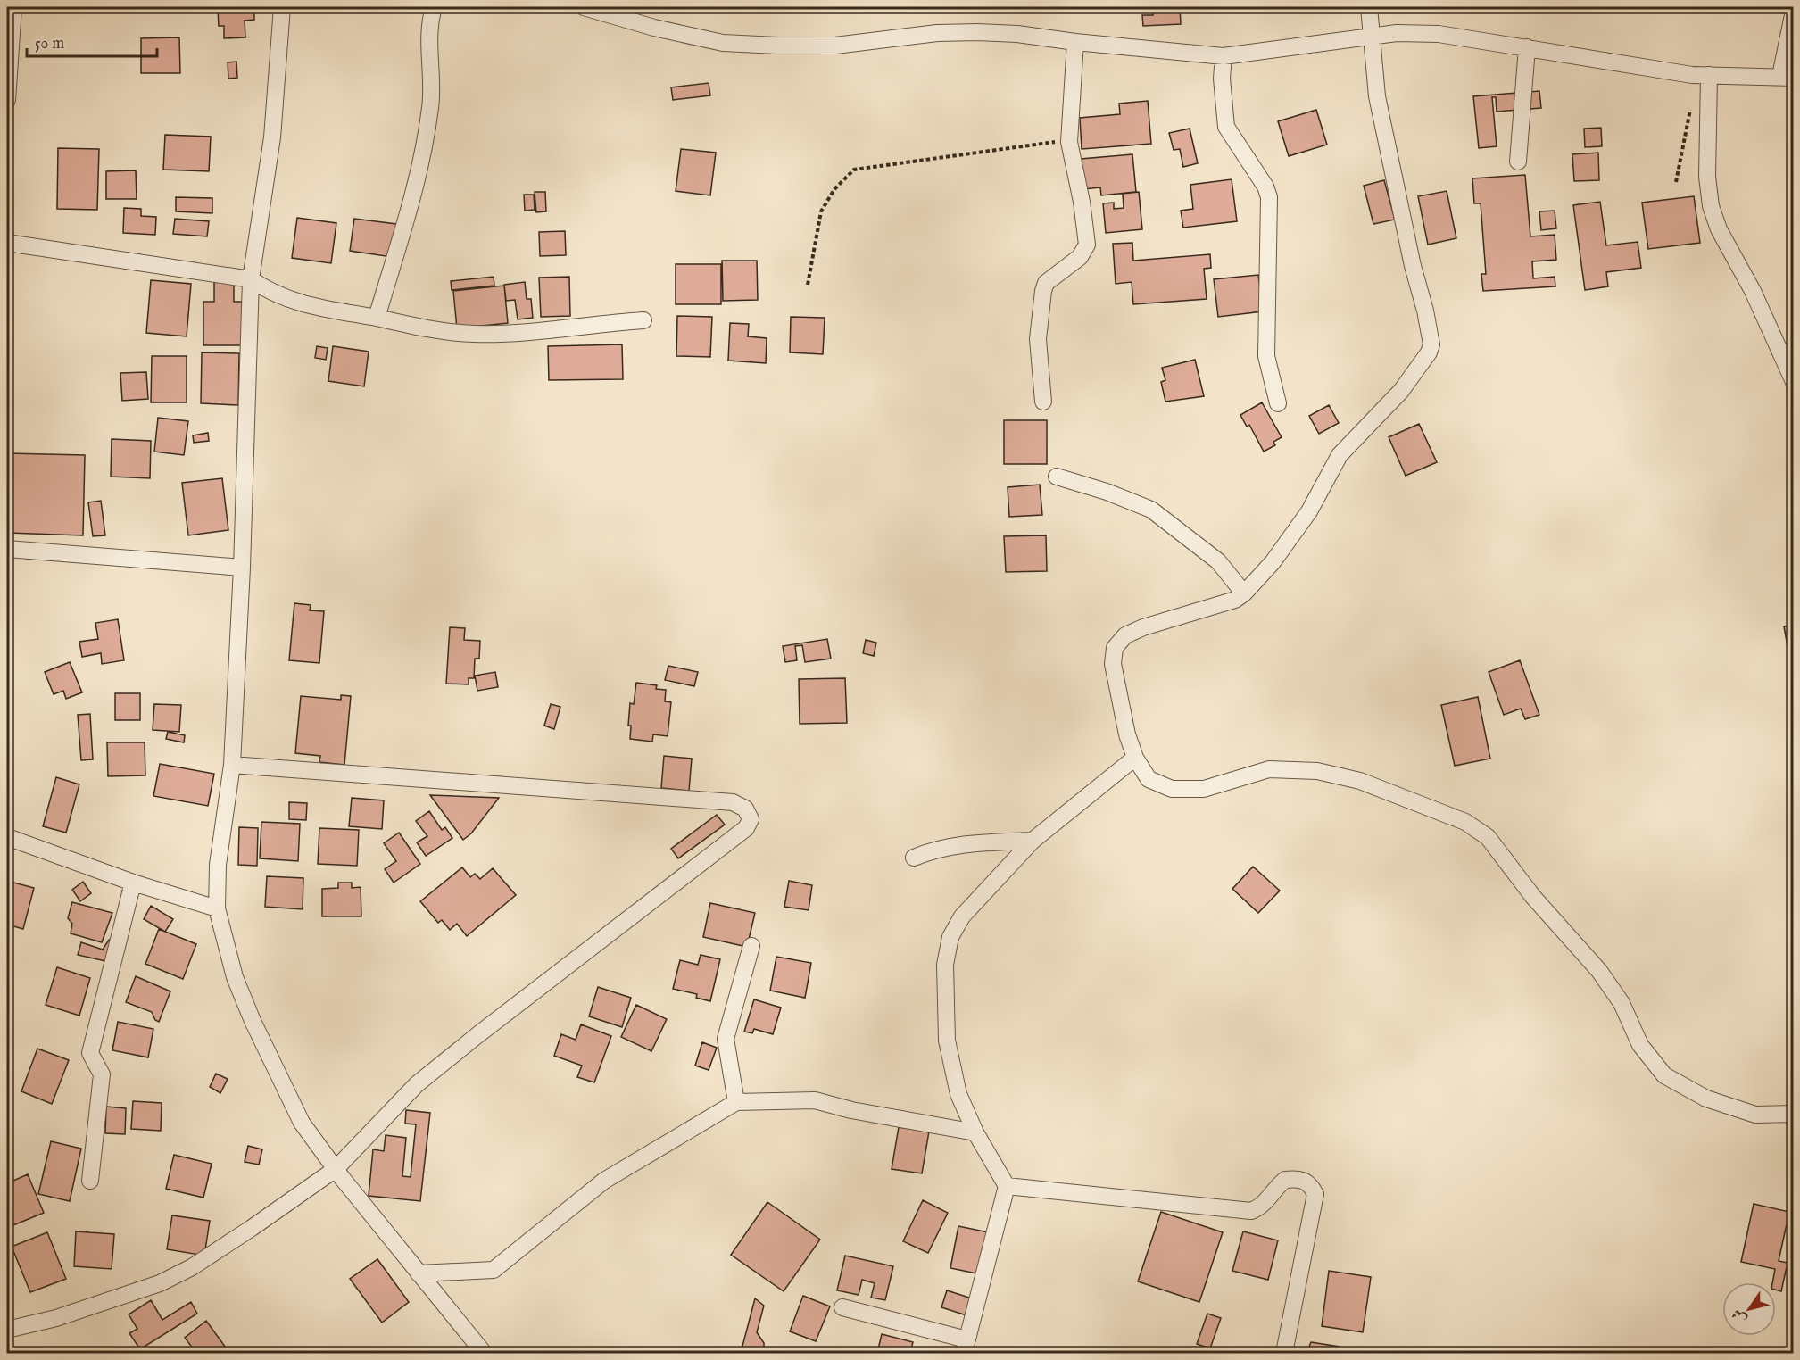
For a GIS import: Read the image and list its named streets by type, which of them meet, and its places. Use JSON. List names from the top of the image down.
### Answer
{
  "scale_bar": "50 m",
  "north": "bottom left"
}
